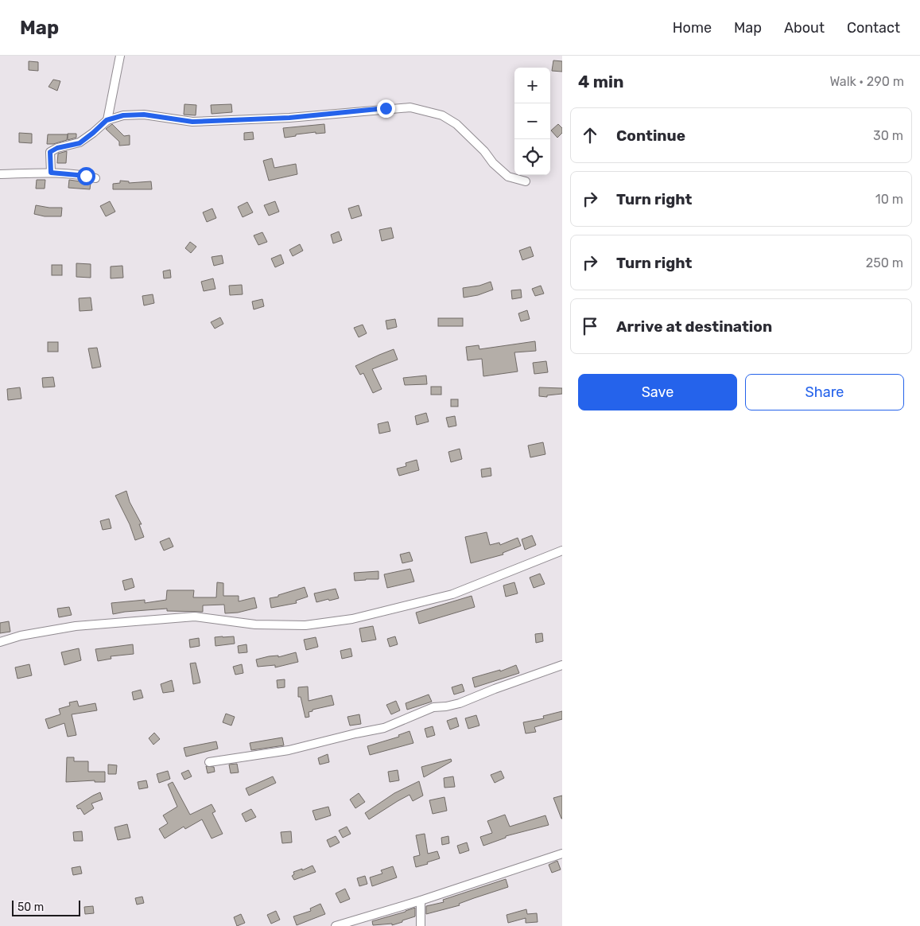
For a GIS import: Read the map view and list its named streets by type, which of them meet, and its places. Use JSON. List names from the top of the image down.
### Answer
{
  "scale_bar": "50 m",
  "page": {
    "header": "Map",
    "nav": [
      "Home",
      "Map",
      "About",
      "Contact"
    ],
    "heading": ["4 min", "Walk · 290 m"],
    "map_buttons": ["+", "−"],
    "list": [
      ["Continue", "30 m"],
      ["Turn right", "10 m"],
      ["Turn right", "250 m"],
      "Arrive at destination"
    ],
    "buttons": ["Save", "Share"],
    "scale": "50 m"
  }
}
